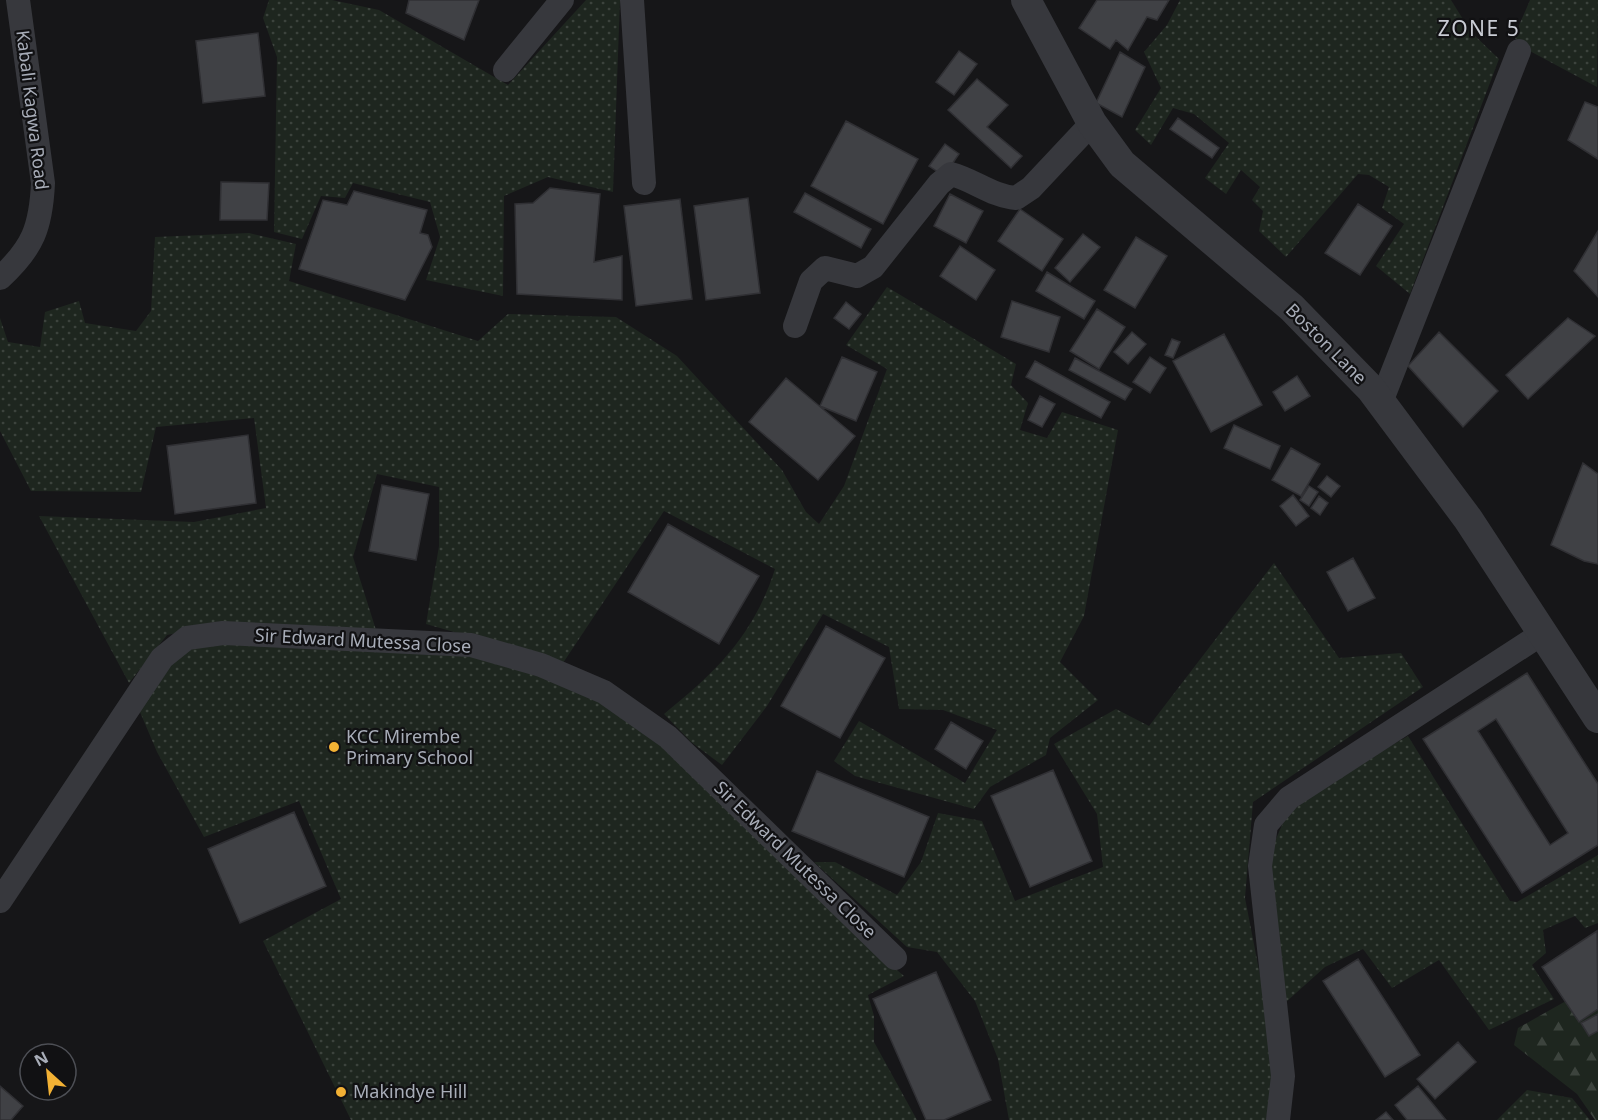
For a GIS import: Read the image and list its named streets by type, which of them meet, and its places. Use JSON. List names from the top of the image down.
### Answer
{
  "streets": {
    "street": ["Kabali Kagwa Road", "Boston Lane", "Sir Edward Mutessa Close"]
  },
  "districts": ["ZONE 5"],
  "places": ["KCC Mirembe Primary School", "Makindye Hill"],
  "north": "top left"
}
